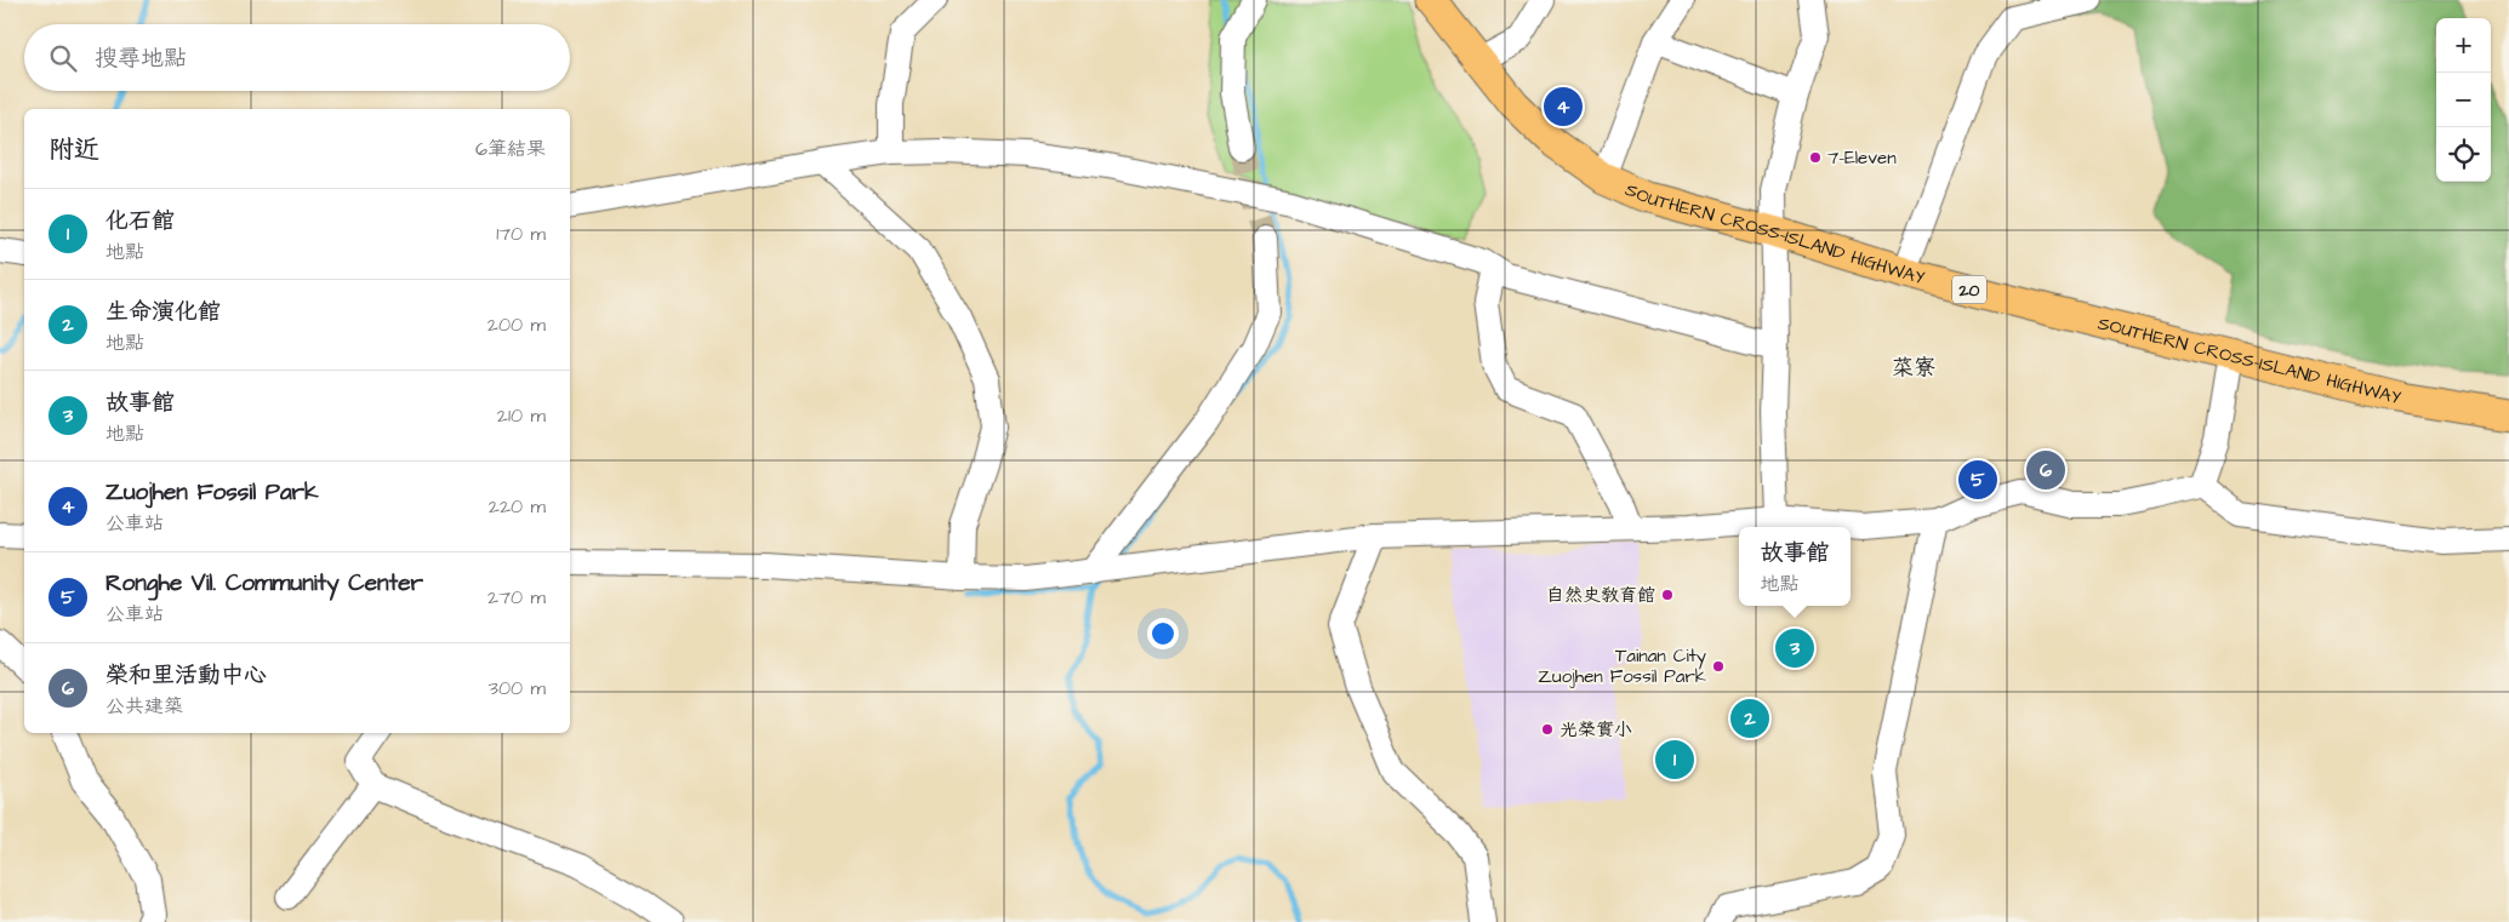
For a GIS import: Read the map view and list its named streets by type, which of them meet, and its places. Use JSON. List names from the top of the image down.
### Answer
{
  "streets": {
    "main road": ["SOUTHERN CROSS-ISLAND HIGHWAY", "20"]
  },
  "districts": ["菜寮"],
  "places": [
    "7-Eleven",
    "自然史教育館",
    "Tainan City Zuojhen Fossil Park",
    "光榮實小"
  ],
  "page": {
    "map_buttons": ["+", "−"],
    "search": "搜尋地點",
    "pins": [
      "4",
      "6",
      "5",
      "3",
      "2",
      "1"
    ],
    "heading": ["附近", "6筆結果"],
    "list": [
      {
        "mark": "1",
        "name": "化石館",
        "note": "地點",
        "value": "170 m"
      },
      {
        "mark": "2",
        "name": "生命演化館",
        "note": "地點",
        "value": "200 m"
      },
      {
        "mark": "3",
        "name": "故事館",
        "note": "地點",
        "value": "210 m"
      },
      {
        "mark": "4",
        "name": "Zuojhen Fossil Park",
        "note": "公車站",
        "value": "220 m"
      },
      {
        "mark": "5",
        "name": "Ronghe Vil. Community Center",
        "note": "公車站",
        "value": "270 m"
      },
      {
        "mark": "6",
        "name": "榮和里活動中心",
        "note": "公共建築",
        "value": "300 m"
      }
    ],
    "popup": ["故事館", "地點"]
  }
}
